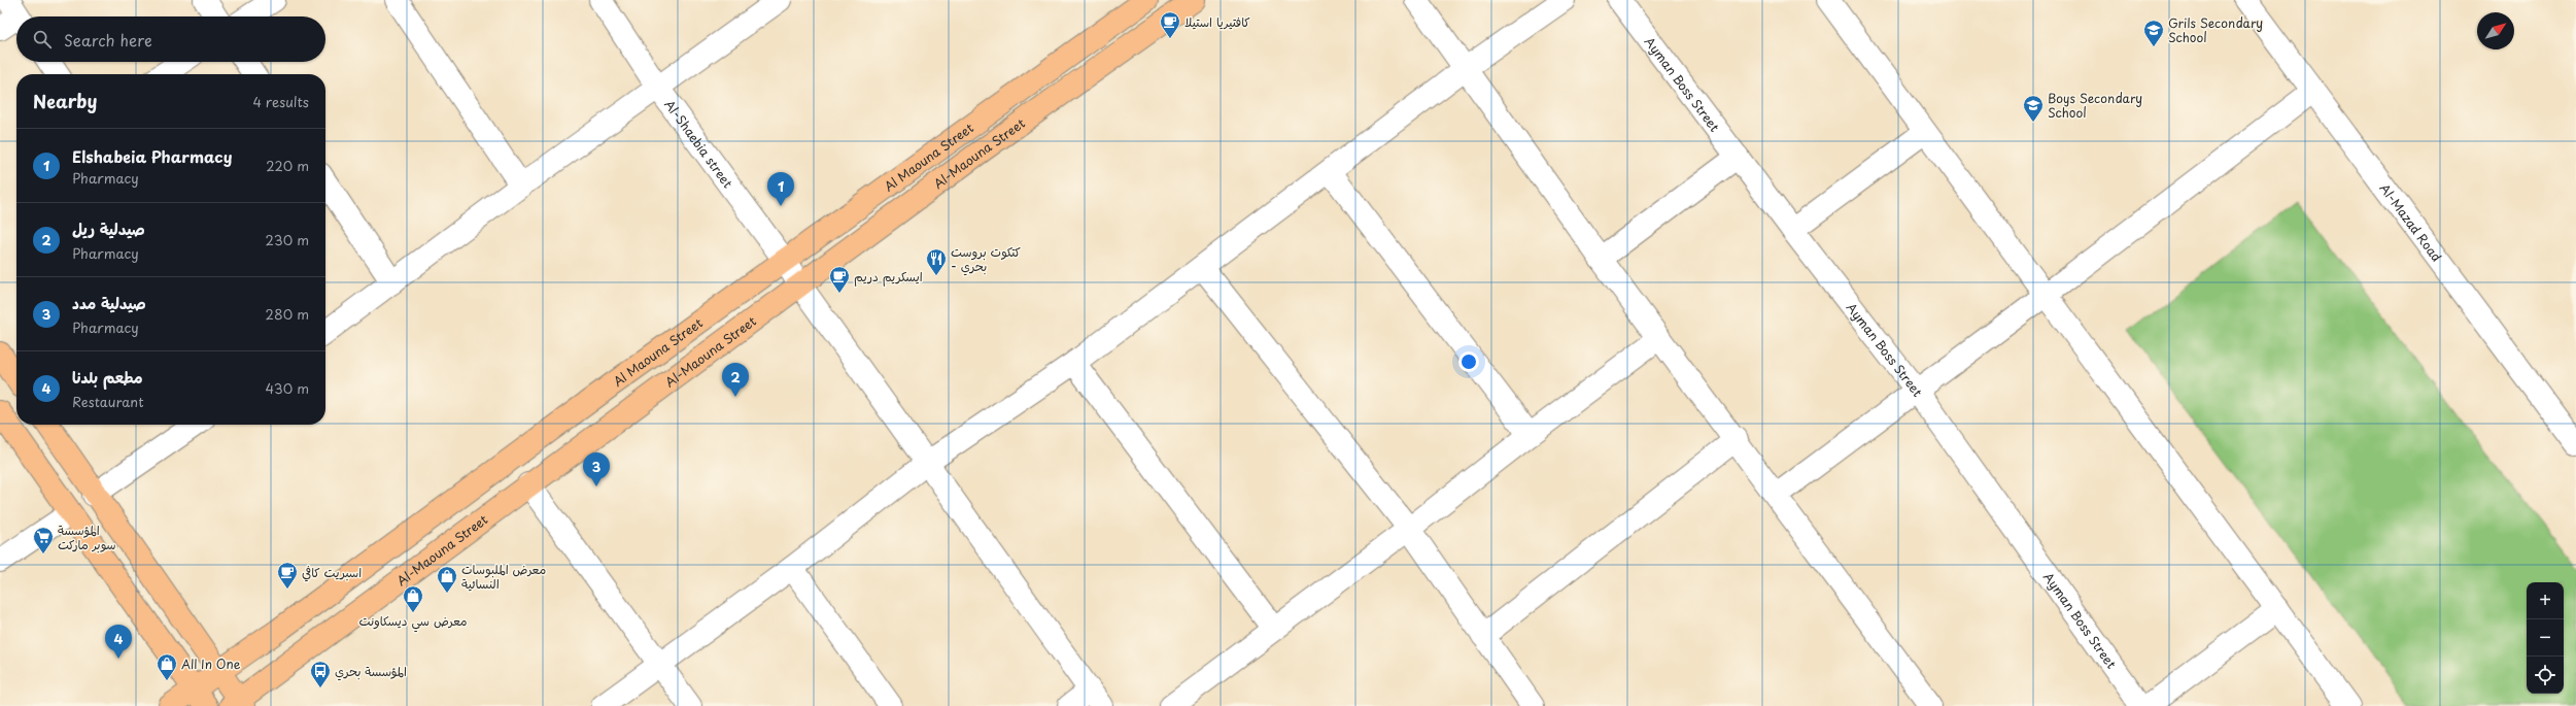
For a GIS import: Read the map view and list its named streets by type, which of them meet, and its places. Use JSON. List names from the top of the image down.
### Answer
{
  "streets": {
    "main road": ["Al-Maouna Street", "Al Maouna Street"],
    "street": ["Ayman Boss Street", "Al-Shaebia street", "Al-Mazad Road"]
  },
  "crossings": [
    ["Al-Shaebia street", "Al-Maouna Street"],
    ["Al-Shaebia street", "Al Maouna Street"]
  ],
  "places": {
    "cafe": ["كافتيريا استيلا", "ايسكريم دريم", "اسبريت كافي"],
    "school or university": ["Grils Secondary School", "Boys Secondary School"],
    "restaurant": ["كتكوت بروست - بحري"],
    "supermarket": ["المؤسسة سوبر ماركت"],
    "shop": ["معرض الملبوسات النسائية", "معرض سي ديسكاونت", "All In One"],
    "bus stop": ["المؤسسة بحري"]
  },
  "north": "top right",
  "page": {
    "search": "Search here",
    "heading": ["Nearby", "4 results"],
    "list": [
      {
        "mark": "1",
        "name": "Elshabeia Pharmacy",
        "note": "Pharmacy",
        "value": "220 m"
      },
      {
        "mark": "2",
        "name": "صيدلية ريل",
        "note": "Pharmacy",
        "value": "230 m"
      },
      {
        "mark": "3",
        "name": "صيدلية مدد",
        "note": "Pharmacy",
        "value": "280 m"
      },
      {
        "mark": "4",
        "name": "مطعم بلدنا",
        "note": "Restaurant",
        "value": "430 m"
      }
    ],
    "pins": [
      "1",
      "2",
      "3",
      "4"
    ],
    "map_buttons": ["+", "−"]
  }
}
